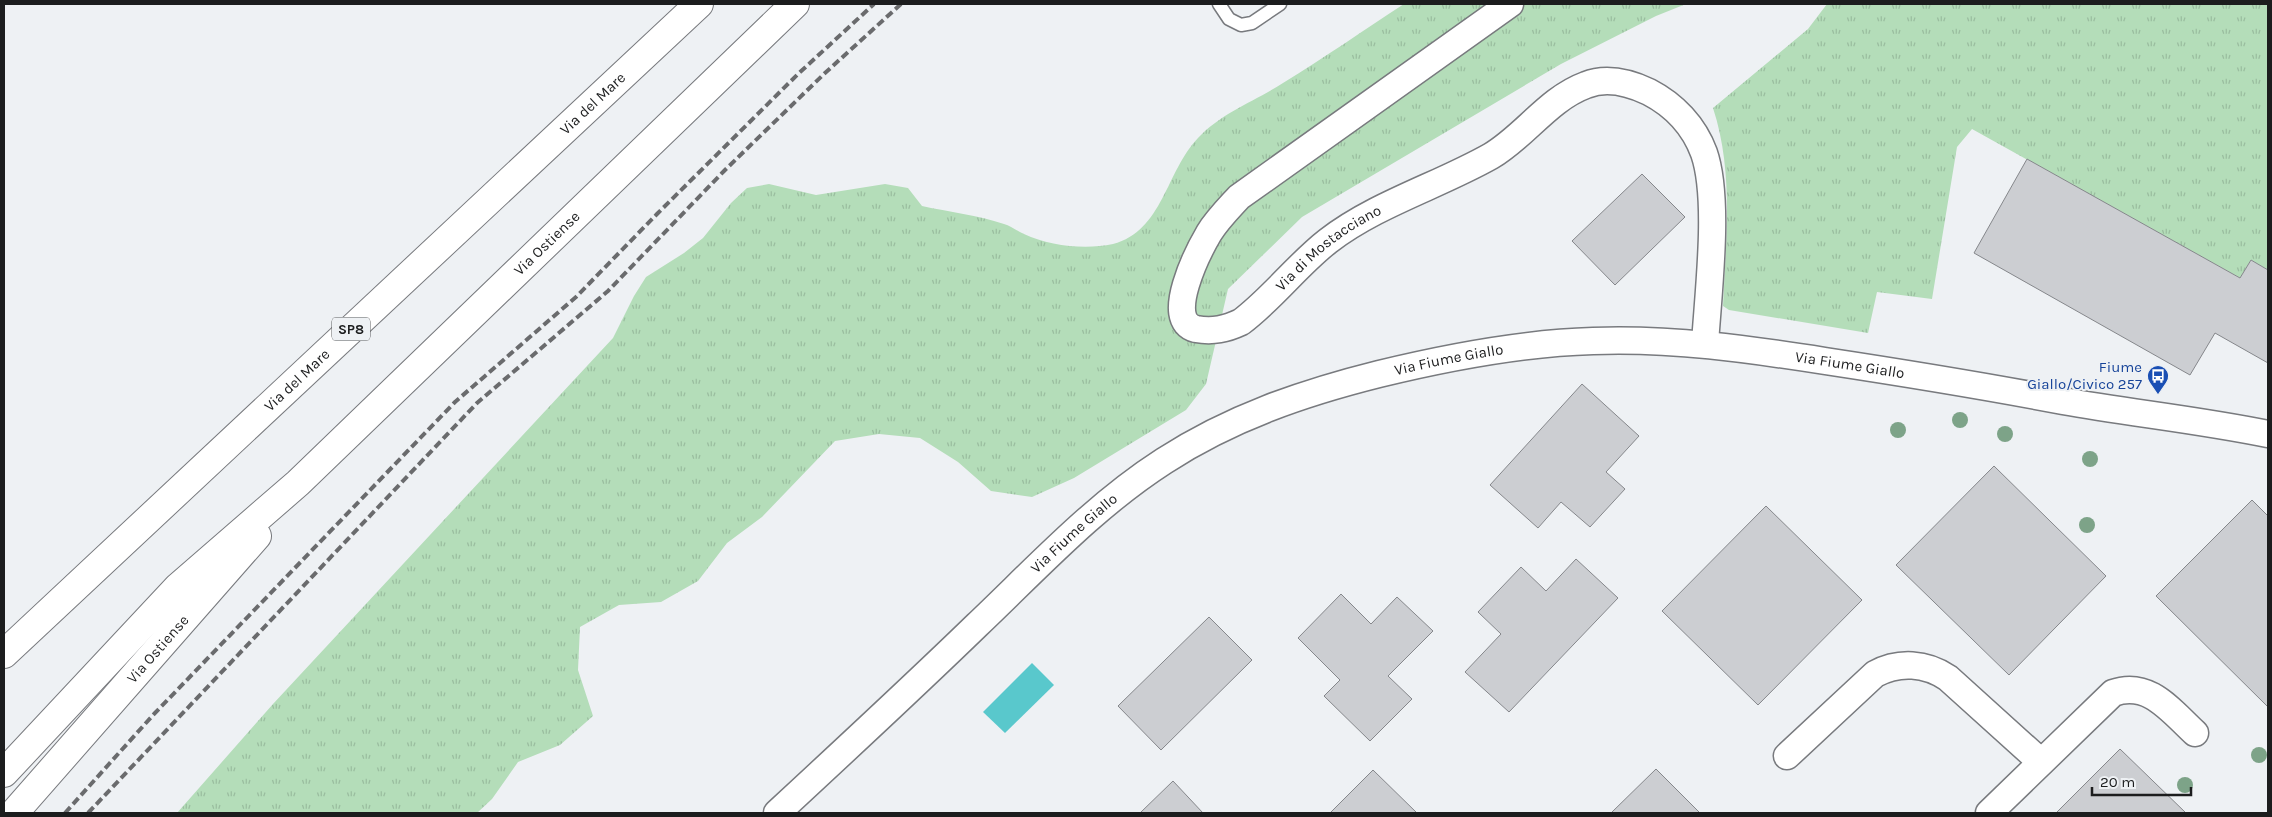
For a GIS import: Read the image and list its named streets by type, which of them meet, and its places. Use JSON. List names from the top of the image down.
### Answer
{
  "streets": {
    "main road": ["Via del Mare", "Via Ostiense", "SP8"],
    "street": ["Via di Mostacciano", "Via Fiume Giallo"]
  },
  "crossings": [
    ["Via di Mostacciano", "Via Fiume Giallo"]
  ],
  "places": {
    "bus stop": ["Fiume Giallo/Civico 257"]
  },
  "scale_bar": "20 m"
}
